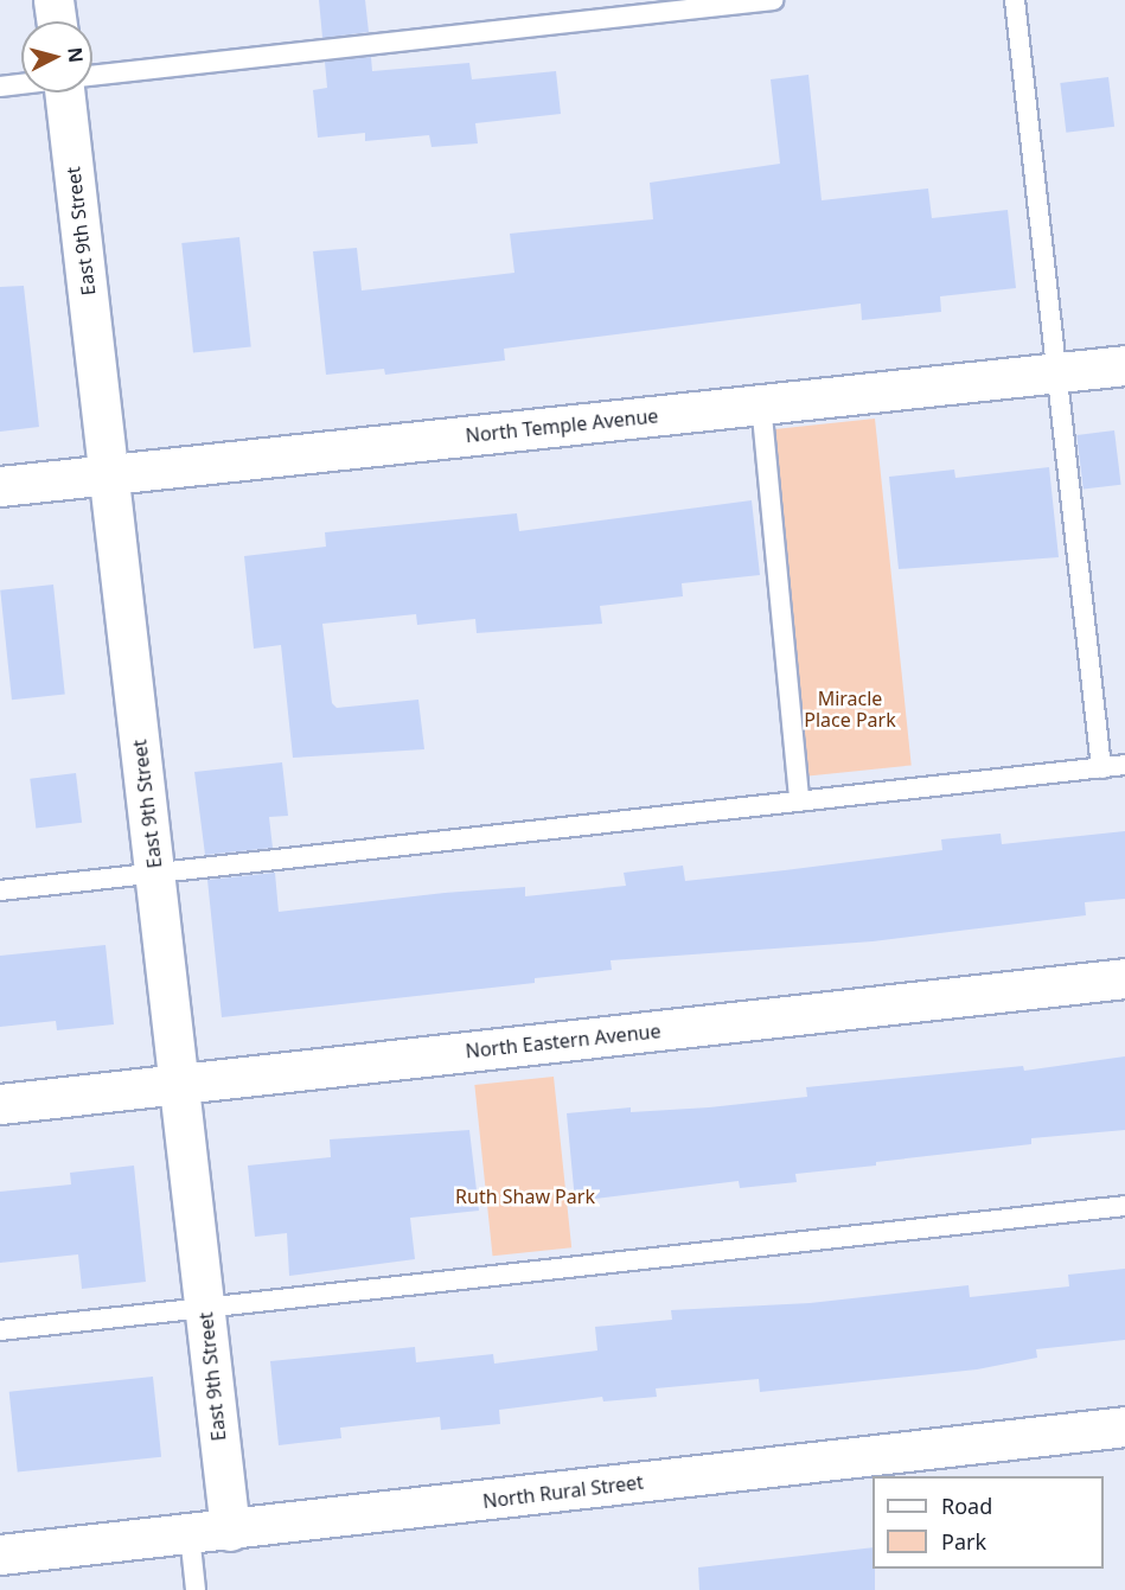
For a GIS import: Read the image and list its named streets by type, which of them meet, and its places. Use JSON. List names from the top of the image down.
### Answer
{
  "streets": {
    "street": [
      "East 9th Street",
      "North Temple Avenue",
      "North Eastern Avenue",
      "North Rural Street"
    ]
  },
  "crossings": [
    ["East 9th Street", "North Temple Avenue"],
    ["East 9th Street", "North Eastern Avenue"],
    ["East 9th Street", "North Rural Street"]
  ],
  "parks": ["Miracle Place Park", "Ruth Shaw Park"],
  "legend": ["Road", "Park"],
  "north": "right"
}
